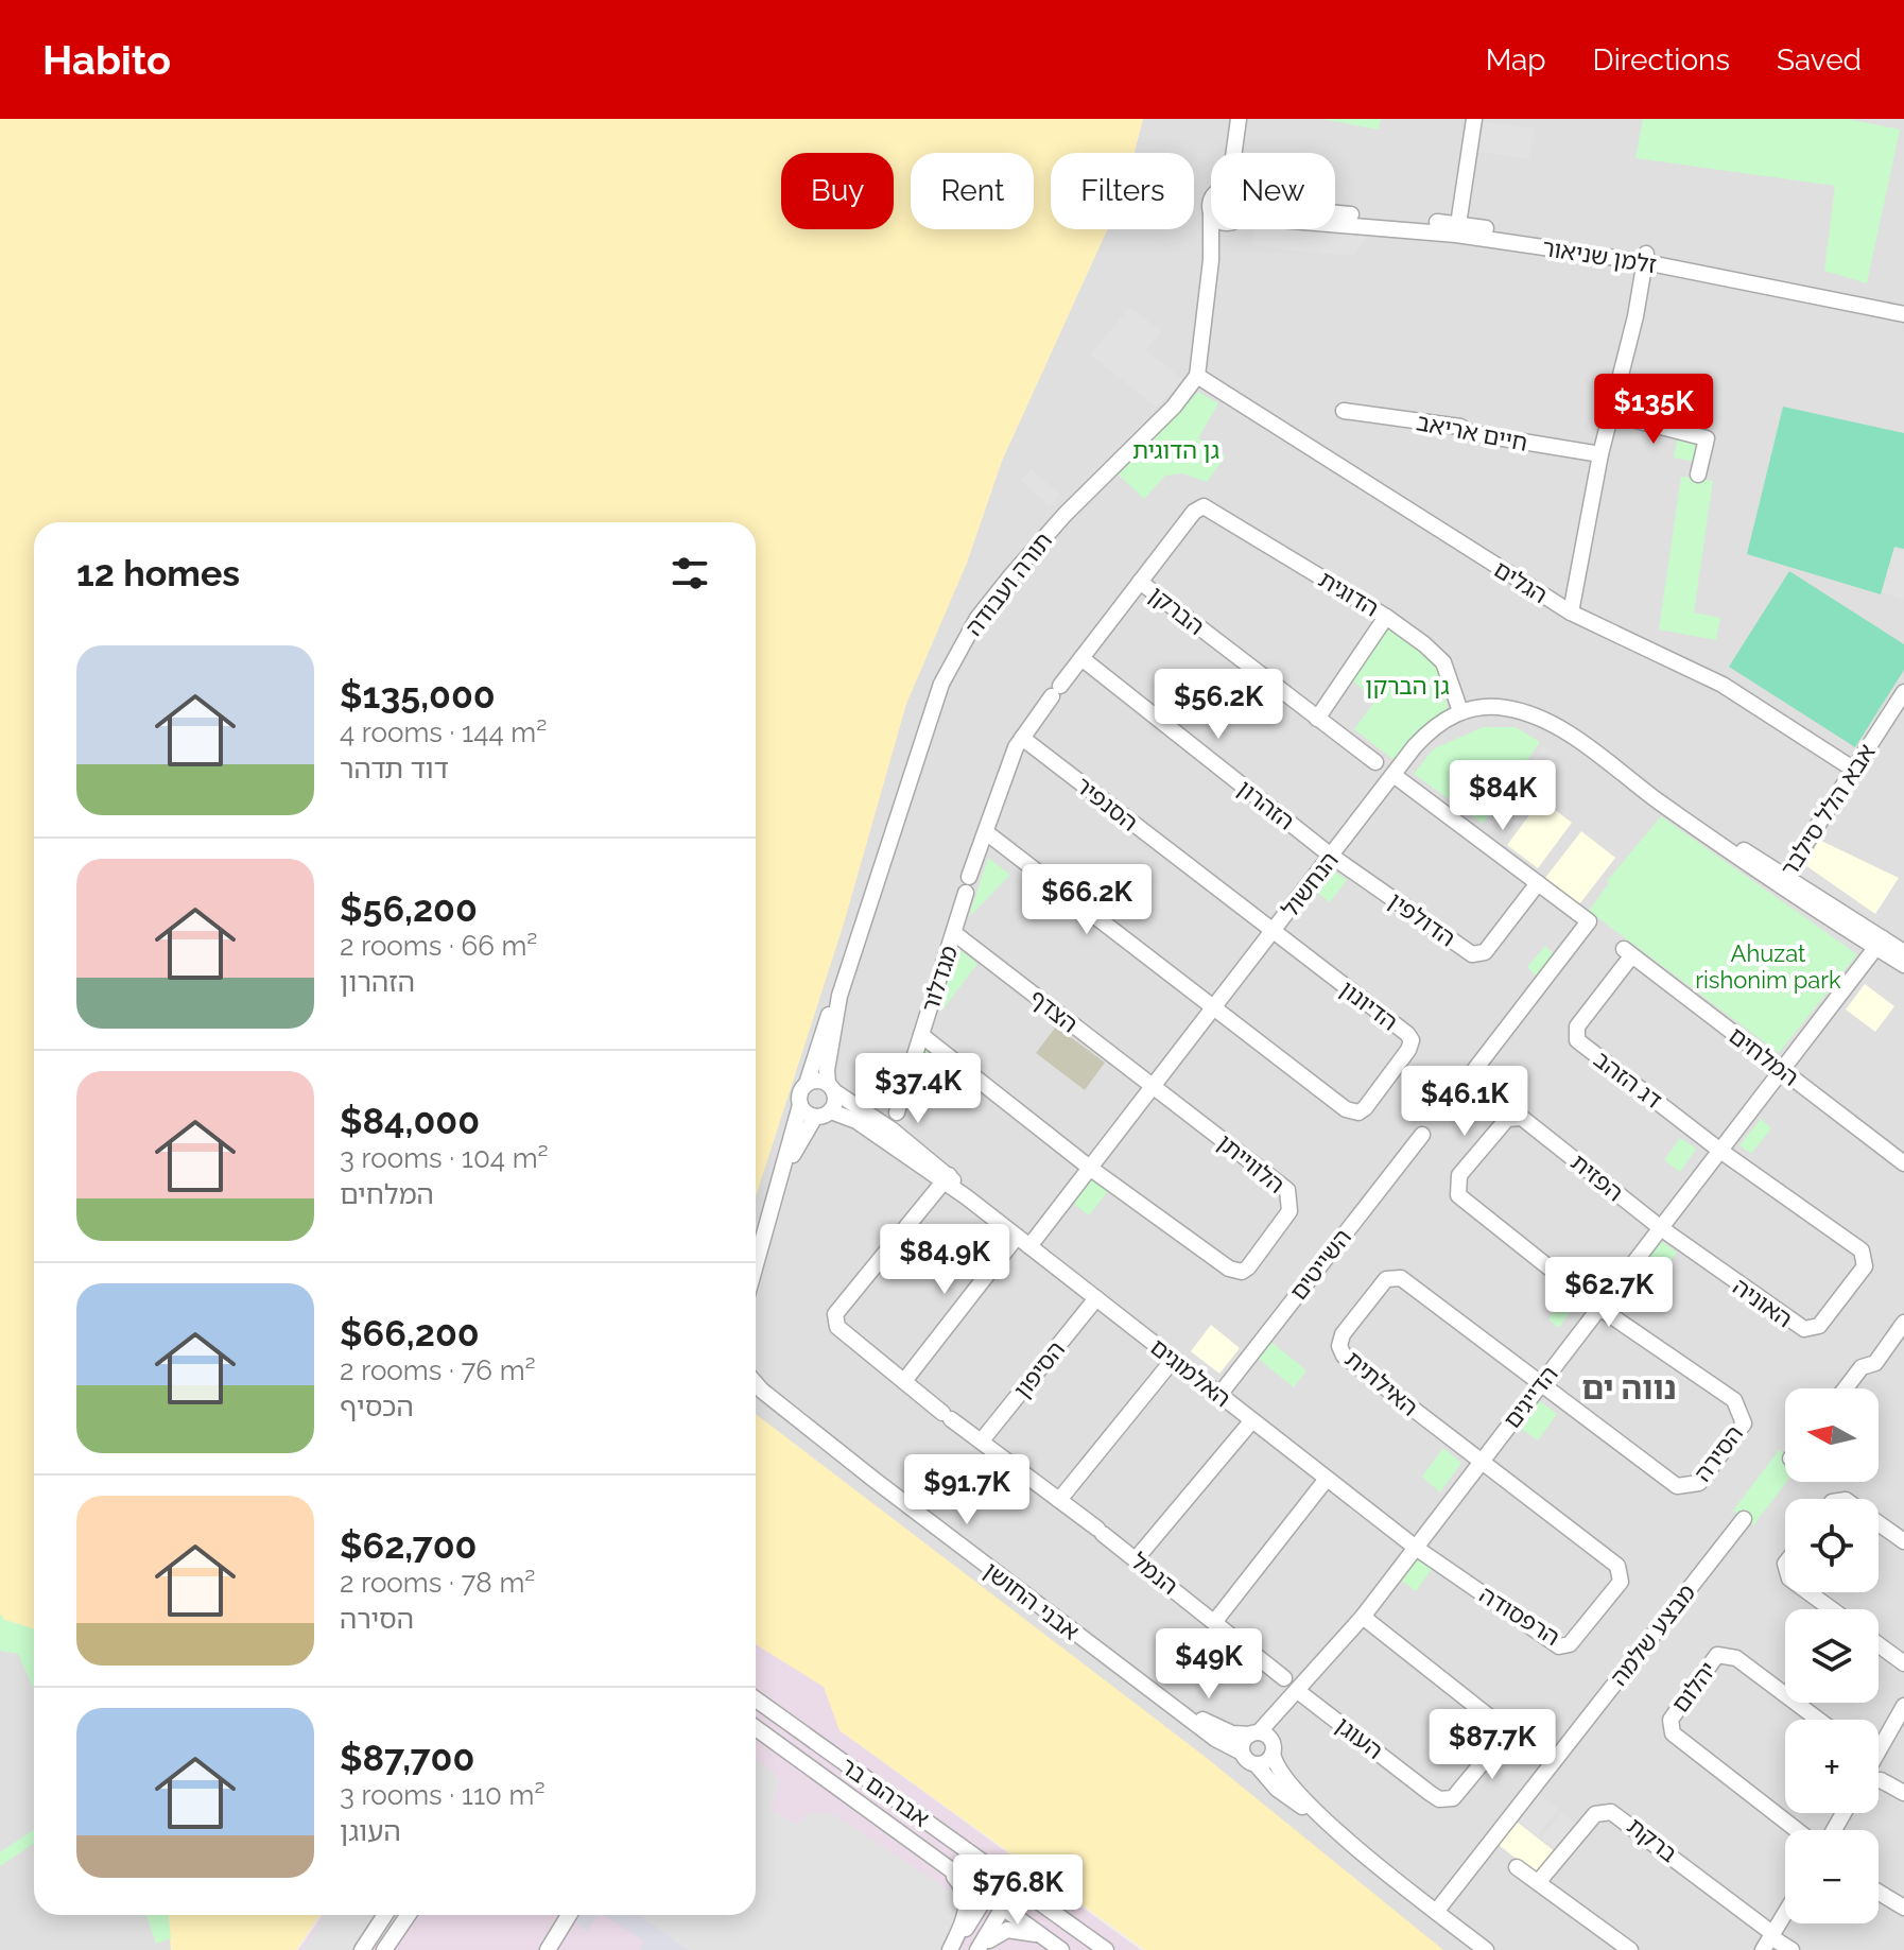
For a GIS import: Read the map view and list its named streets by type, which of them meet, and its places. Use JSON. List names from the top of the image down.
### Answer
{
  "streets": {
    "street": [
      "זלמן שניאור",
      "חיים אריאב",
      "הגלים",
      "תורה ועבודה",
      "הדוגית",
      "הברקן",
      "הסנפיר",
      "הזהרון",
      "אבא הלל סילבר",
      "הנחשול",
      "הדולפין",
      "מגדלור",
      "הדיונון",
      "הצדף",
      "המלחים",
      "דג הזהב",
      "הלווייתן",
      "הפזית",
      "השייטים",
      "האוניה",
      "הסיפון",
      "האלמוגים",
      "האילתית",
      "הדייגים",
      "הסירה",
      "הנמל",
      "אבני החושן",
      "הרפסודה",
      "מבצע שלמה",
      "יהלום",
      "העוגן",
      "אברהם בר",
      "ברקת"
    ]
  },
  "crossings": [
    ["הגלים", "תורה ועבודה"],
    ["הגלים", "אבא הלל סילבר"],
    ["תורה ועבודה", "האלמוגים"],
    ["הדוגית", "הנחשול"],
    ["הדוגית", "מגדלור"],
    ["הברקן", "מגדלור"],
    ["הסנפיר", "הנחשול"],
    ["הסנפיר", "מגדלור"],
    ["הסנפיר", "הדיונון"],
    ["הזהרון", "הנחשול"],
    ["הזהרון", "הדולפין"],
    ["הזהרון", "מגדלור"],
    ["אבא הלל סילבר", "הנחשול"],
    ["הנחשול", "הדולפין"],
    ["הנחשול", "הדיונון"],
    ["הנחשול", "הצדף"],
    ["הנחשול", "הלווייתן"],
    ["הנחשול", "האלמוגים"],
    ["הנחשול", "הדייגים"],
    ["מגדלור", "הצדף"],
    ["הצדף", "הלווייתן"],
    ["המלחים", "דג הזהב"],
    ["המלחים", "הדייגים"],
    ["דג הזהב", "האוניה"],
    ["דג הזהב", "הדייגים"],
    ["הפזית", "האוניה"],
    ["הפזית", "הדייגים"],
    ["הפזית", "הסירה"],
    ["השייטים", "האלמוגים"],
    ["האוניה", "הדייגים"],
    ["הסיפון", "האלמוגים"],
    ["הסיפון", "הנמל"],
    ["האלמוגים", "הדייגים"],
    ["האלמוגים", "הנמל"],
    ["האלמוגים", "הרפסודה"],
    ["האילתית", "הדייגים"],
    ["האילתית", "הסירה"],
    ["האילתית", "הרפסודה"],
    ["הדייגים", "הסירה"],
    ["הדייגים", "אבני החושן"],
    ["הדייגים", "הרפסודה"],
    ["הדייגים", "העוגן"]
  ],
  "districts": ["נווה ים"],
  "parks": ["גן הדוגית", "גן הברקן", "Ahuzat rishonim park"],
  "north": "left",
  "page": {
    "header": "Habito",
    "nav": ["Map", "Directions", "Saved"],
    "chip": [
      "Buy",
      "Rent",
      "Filters",
      "New"
    ],
    "price": [
      "$135K",
      "$56.2K",
      "$84K",
      "$66.2K",
      "$37.4K",
      "$46.1K",
      "$84.9K",
      "$62.7K",
      "$91.7K",
      "$49K",
      "$87.7K",
      "$76.8K"
    ],
    "heading": "12 homes",
    "list": [
      {
        "name": "$135,000",
        "note": "4 rooms · 144 m² · דוד תדהר"
      },
      {
        "name": "$56,200",
        "note": "2 rooms · 66 m² · הזהרון"
      },
      {
        "name": "$84,000",
        "note": "3 rooms · 104 m² · המלחים"
      },
      {
        "name": "$66,200",
        "note": "2 rooms · 76 m² · הכסיף"
      },
      {
        "name": "$62,700",
        "note": "2 rooms · 78 m² · הסירה"
      },
      {
        "name": "$87,700",
        "note": "3 rooms · 110 m² · העוגן"
      }
    ],
    "map_buttons": ["+", "−"]
  }
}
